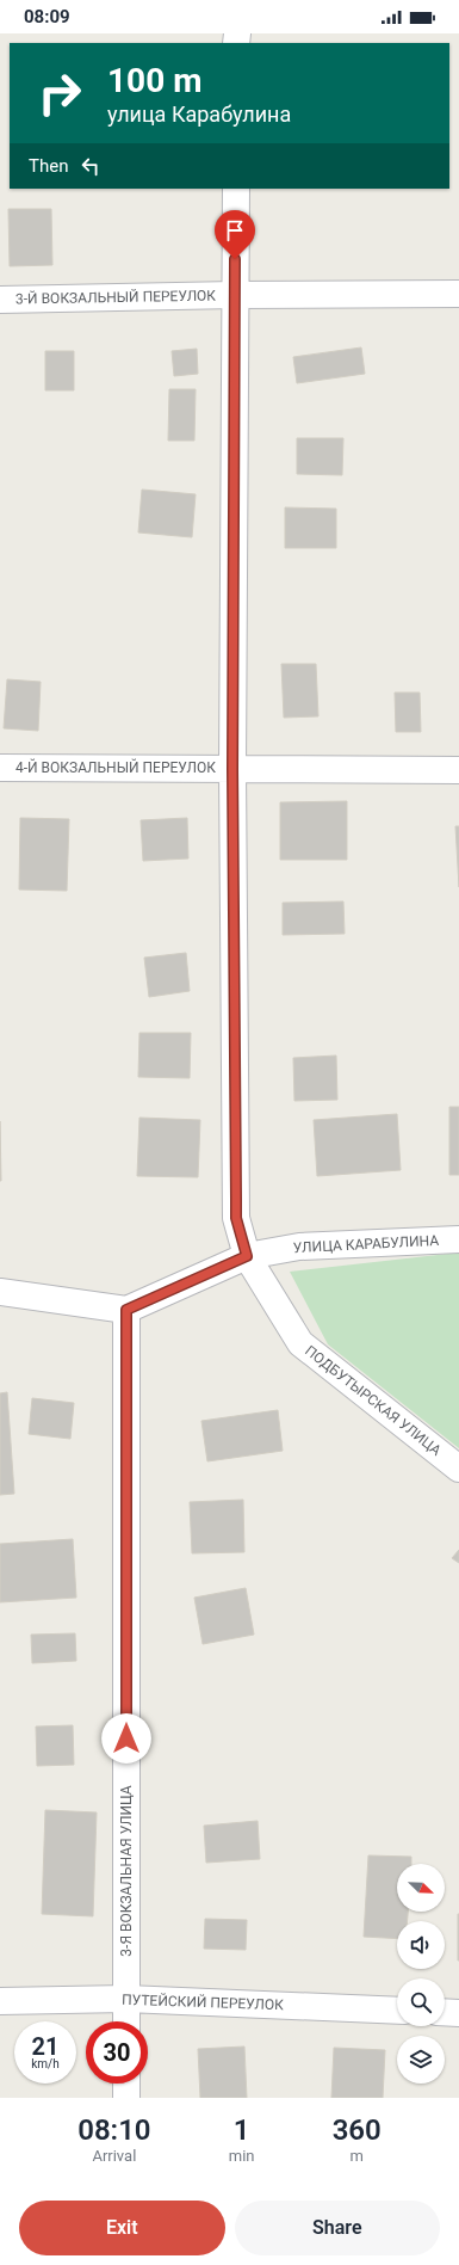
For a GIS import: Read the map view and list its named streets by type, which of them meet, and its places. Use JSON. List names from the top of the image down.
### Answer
{
  "streets": {
    "street": [
      "3-Й ВОКЗАЛЬНЫЙ ПЕРЕУЛОК",
      "4-Й ВОКЗАЛЬНЫЙ ПЕРЕУЛОК",
      "УЛИЦА КАРАБУЛИНА",
      "ПОДБУТЫРСКАЯ УЛИЦА",
      "3-Я ВОКЗАЛЬНАЯ УЛИЦА",
      "ПУТЕЙСКИЙ ПЕРЕУЛОК"
    ]
  },
  "crossings": [
    ["УЛИЦА КАРАБУЛИНА", "ПОДБУТЫРСКАЯ УЛИЦА"],
    ["УЛИЦА КАРАБУЛИНА", "3-Я ВОКЗАЛЬНАЯ УЛИЦА"],
    ["3-Я ВОКЗАЛЬНАЯ УЛИЦА", "ПУТЕЙСКИЙ ПЕРЕУЛОК"]
  ],
  "north": "bottom right",
  "page": {
    "status": "08:09",
    "turn": ["100 m", "улица Карабулина"],
    "then": "Then",
    "speed": "21 km/h",
    "limit": "30",
    "eta": [
      "08:10",
      "Arrival",
      "1",
      "min",
      "360",
      "m"
    ],
    "buttons": ["Exit", "Share"]
  }
}
